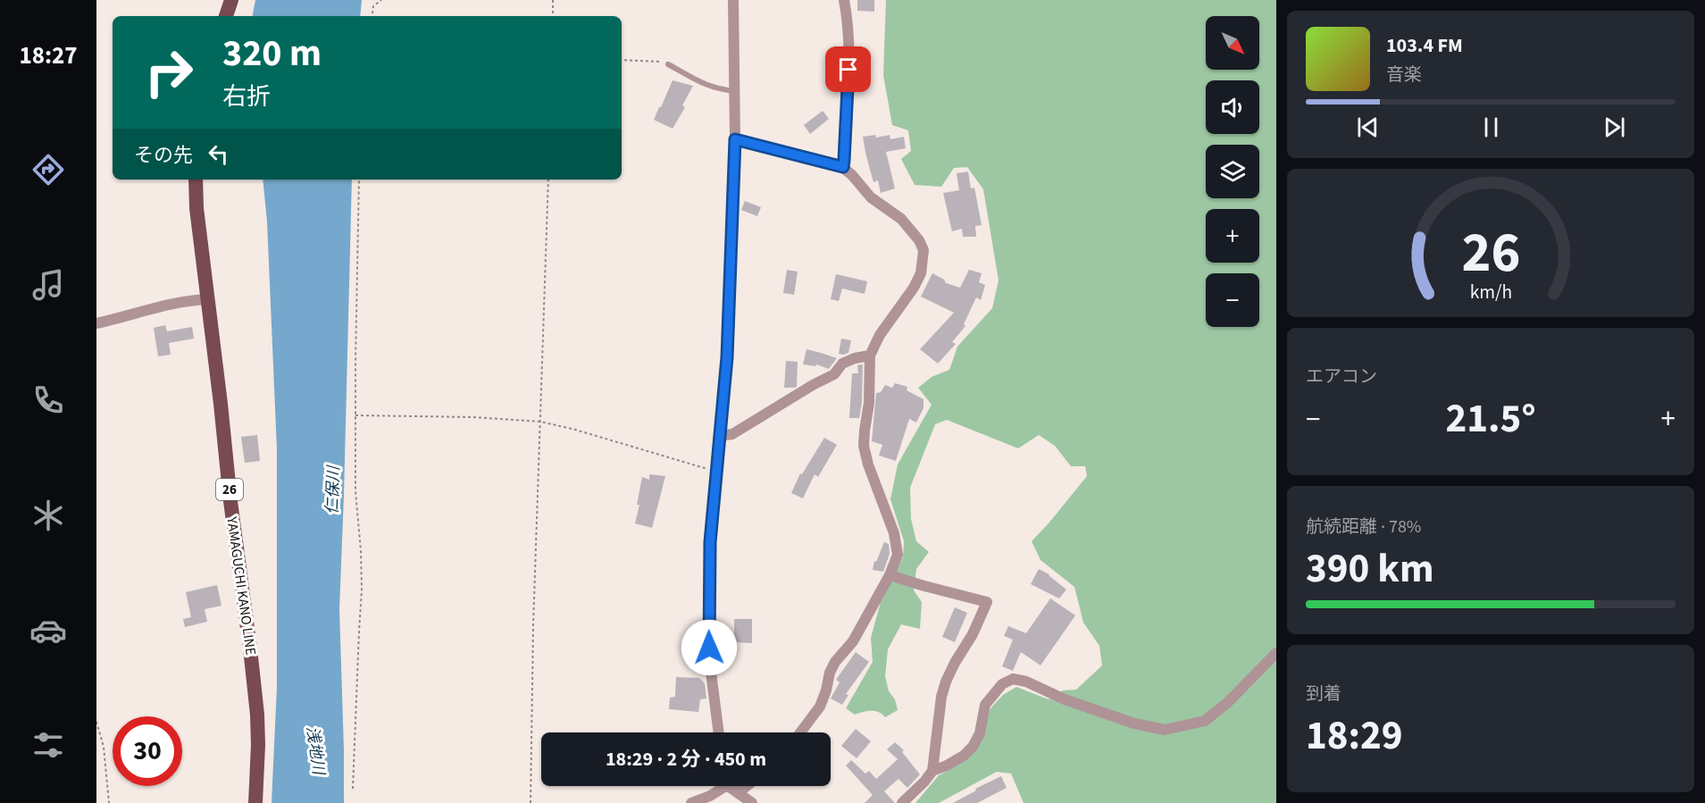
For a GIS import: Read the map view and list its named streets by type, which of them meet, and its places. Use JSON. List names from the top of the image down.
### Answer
{
  "streets": {
    "main road": ["26", "YAMAGUCHI KANO LINE"]
  },
  "water": ["仁保川", "浅地川"],
  "north": "bottom right",
  "page": {
    "tabs": "18:27",
    "map_buttons": ["+", "−"],
    "turn": ["320 m", "右折"],
    "song": ["103.4 FM", "音楽"],
    "then": "その先",
    "tile": [
      "エアコン",
      ["航続距離 · 78%", "390 km"],
      ["到着", "18:29"]
    ],
    "heat": ["−", "21.5°", "+"],
    "limit": "30",
    "trip": "18:29 · 2 分 · 450 m",
    "gauge": ["26", "km/h"]
  }
}
